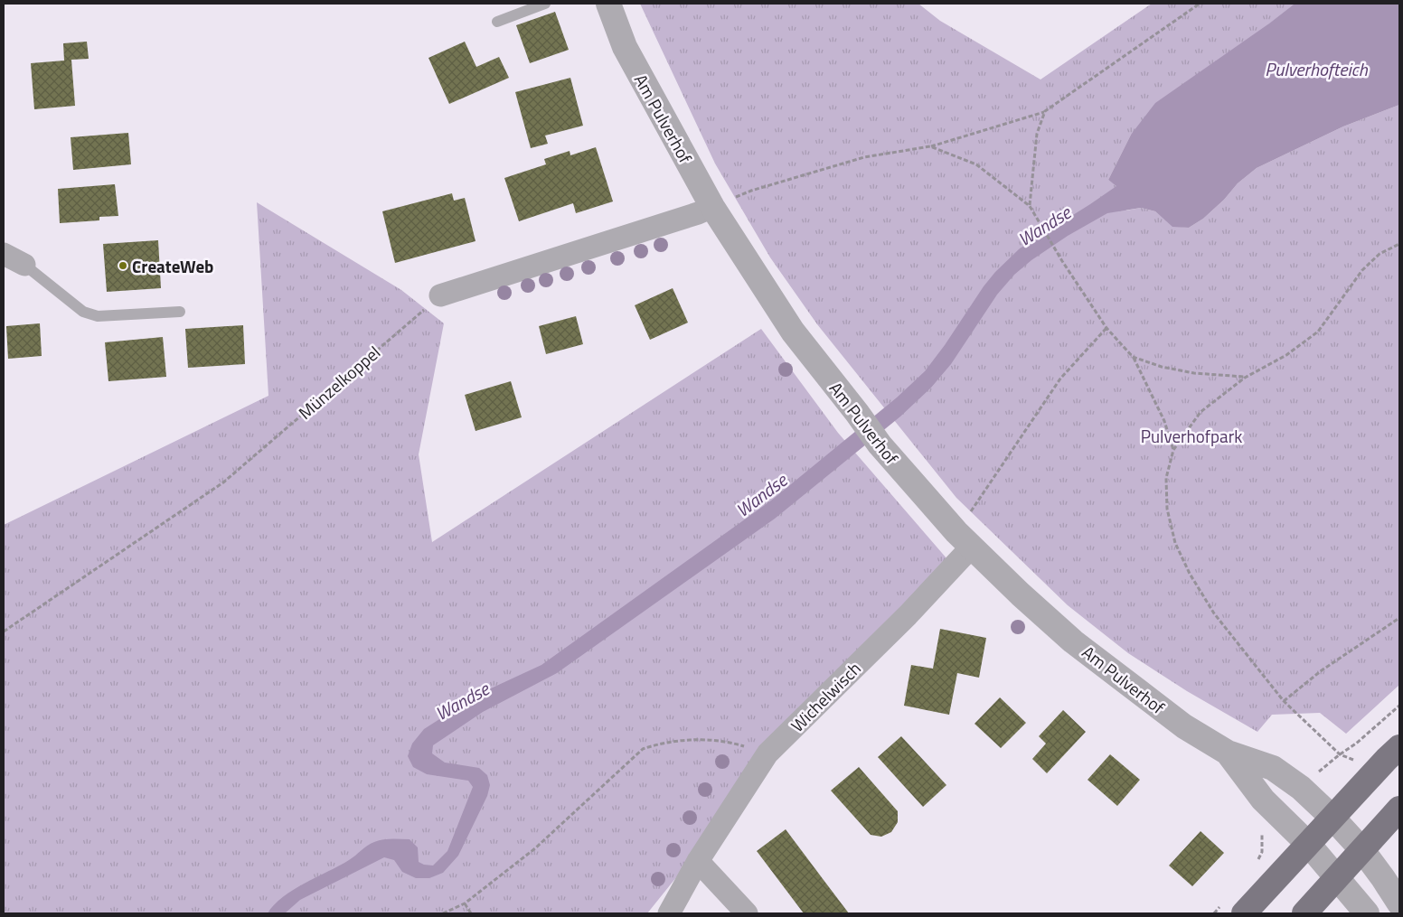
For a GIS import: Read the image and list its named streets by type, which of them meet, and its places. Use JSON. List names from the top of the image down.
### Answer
{
  "streets": {
    "street": ["Am Pulverhof", "Wichelwisch"],
    "path": ["Münzelkoppel"]
  },
  "crossings": [
    ["Am Pulverhof", "Wichelwisch"]
  ],
  "water": ["Pulverhofteich", "Wandse"],
  "parks": ["Pulverhofpark"],
  "places": ["CreateWeb"]
}
